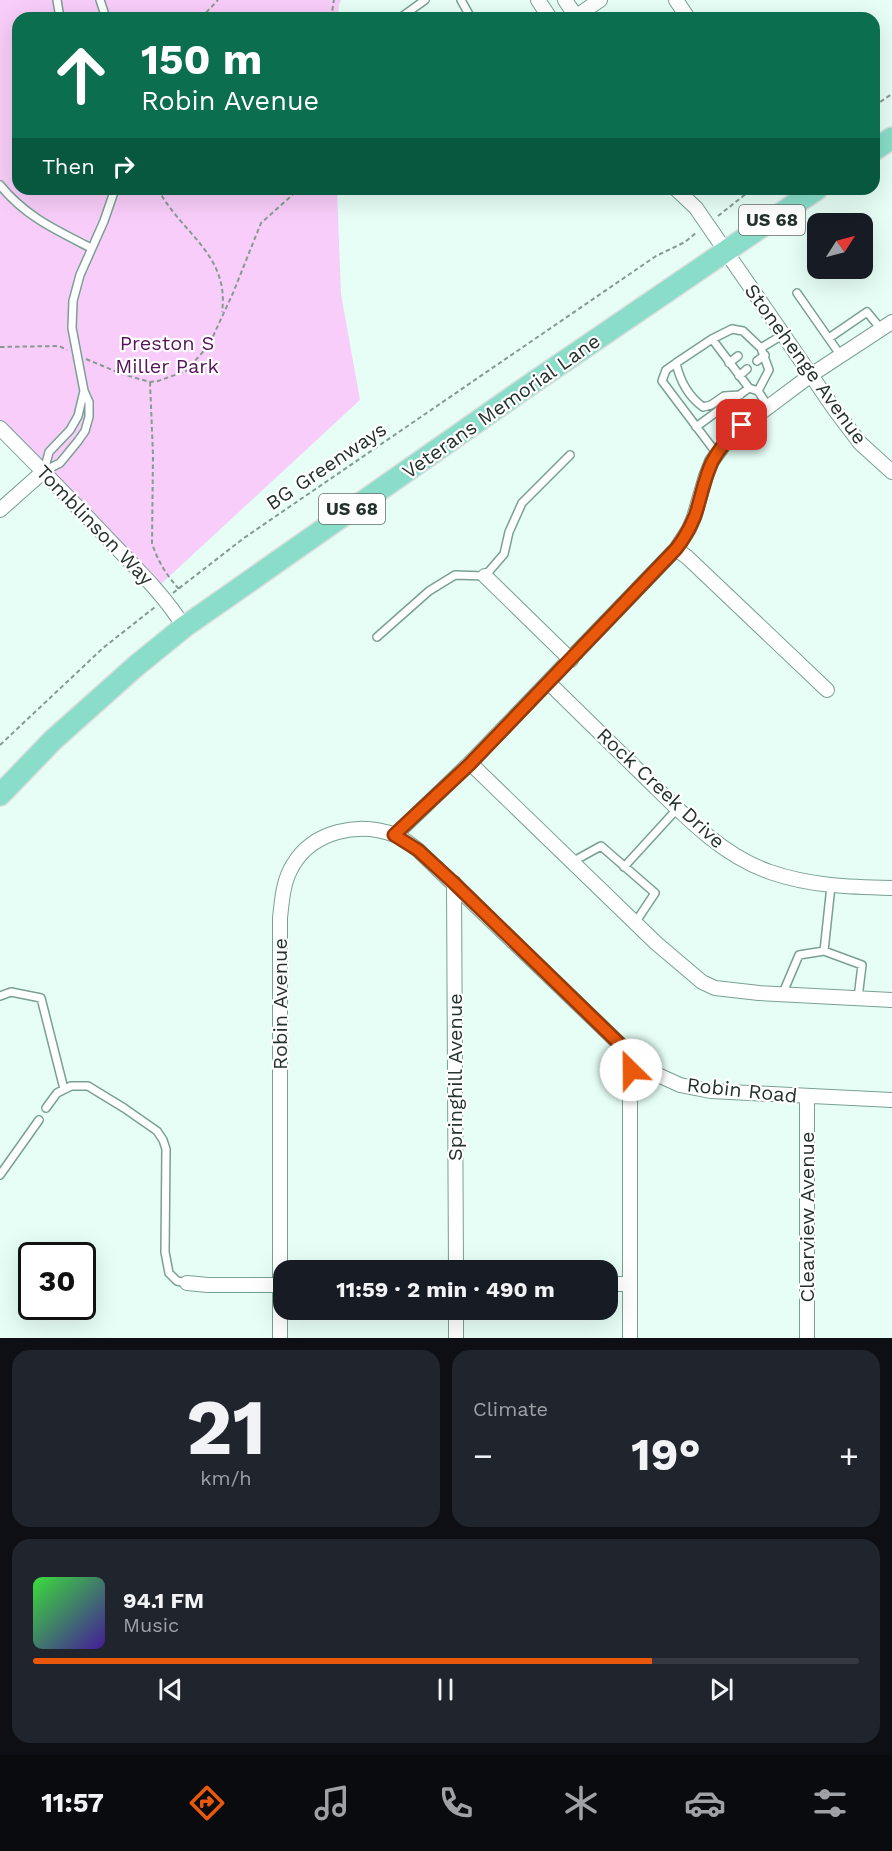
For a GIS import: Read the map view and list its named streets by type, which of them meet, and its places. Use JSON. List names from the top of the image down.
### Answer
{
  "streets": {
    "main road": ["US 68", "Veterans Memorial Lane"],
    "street": [
      "Stonehenge Avenue",
      "Tomblinson Way",
      "Rock Creek Drive",
      "Robin Avenue",
      "Springhill Avenue",
      "Robin Road",
      "Clearview Avenue"
    ],
    "path": ["BG Greenways"]
  },
  "crossings": [
    ["Stonehenge Avenue", "Veterans Memorial Lane"],
    ["Stonehenge Avenue", "BG Greenways"],
    ["Veterans Memorial Lane", "Tomblinson Way"],
    ["BG Greenways", "Tomblinson Way"],
    ["Robin Avenue", "Springhill Avenue"],
    ["Robin Avenue", "Robin Road"],
    ["Springhill Avenue", "Robin Road"],
    ["Robin Road", "Clearview Avenue"]
  ],
  "parks": ["Preston S Miller Park"],
  "north": "top right",
  "page": {
    "turn": ["150 m", "Robin Avenue"],
    "then": "Then",
    "limit": "30",
    "trip": "11:59 · 2 min · 490 m",
    "tile": [
      ["21", "km/h"],
      "Climate"
    ],
    "heat": ["−", "19°", "+"],
    "song": ["94.1 FM", "Music"],
    "tabs": "11:57"
  }
}
